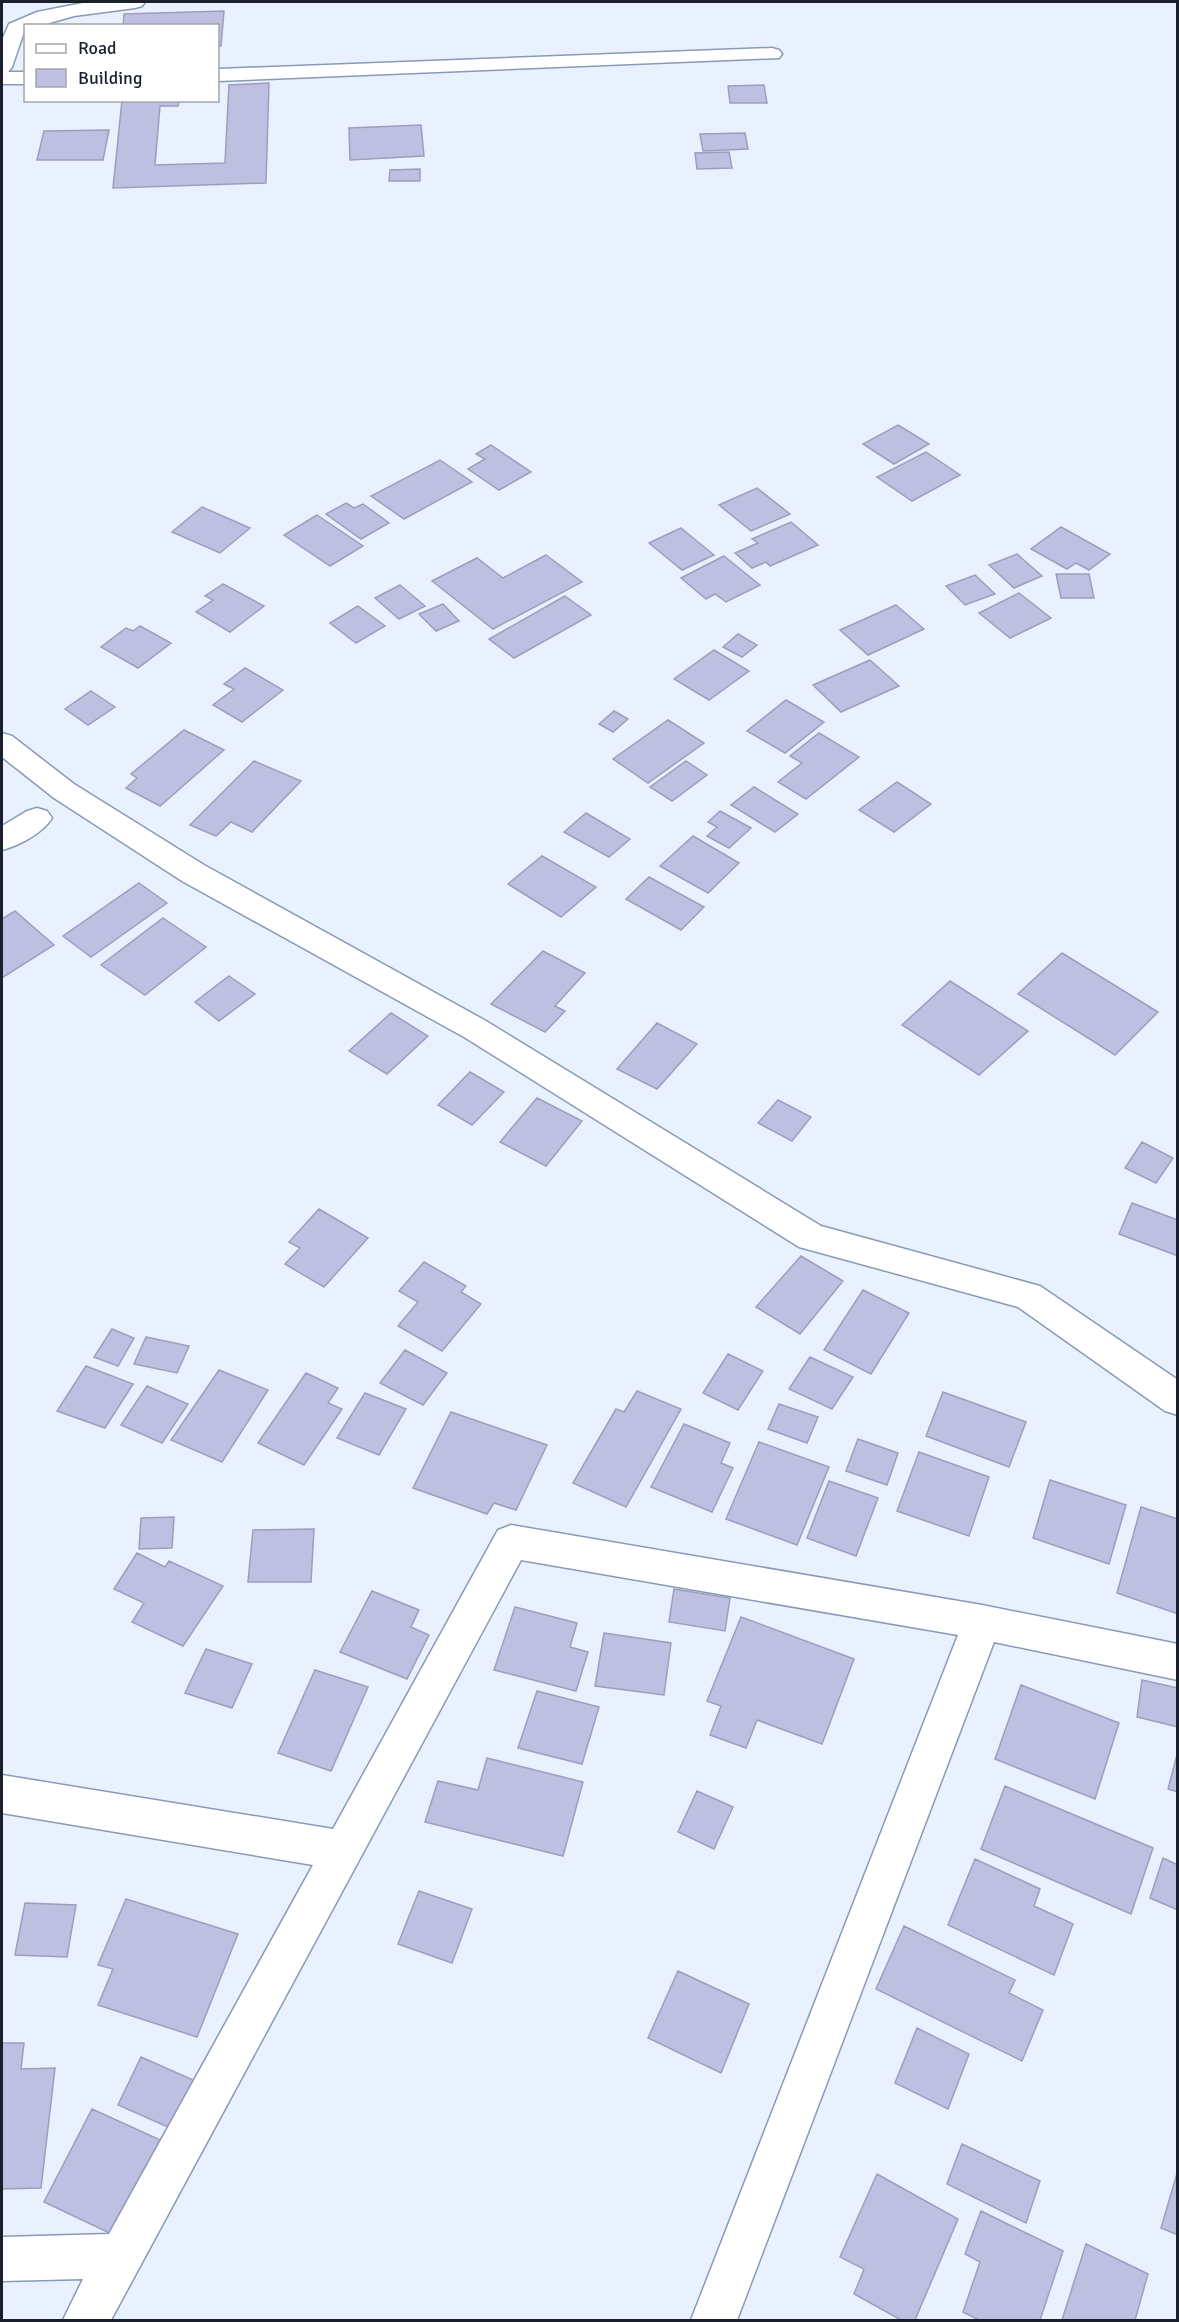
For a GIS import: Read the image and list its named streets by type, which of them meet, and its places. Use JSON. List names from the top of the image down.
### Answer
{
  "legend": ["Road", "Building"]
}
